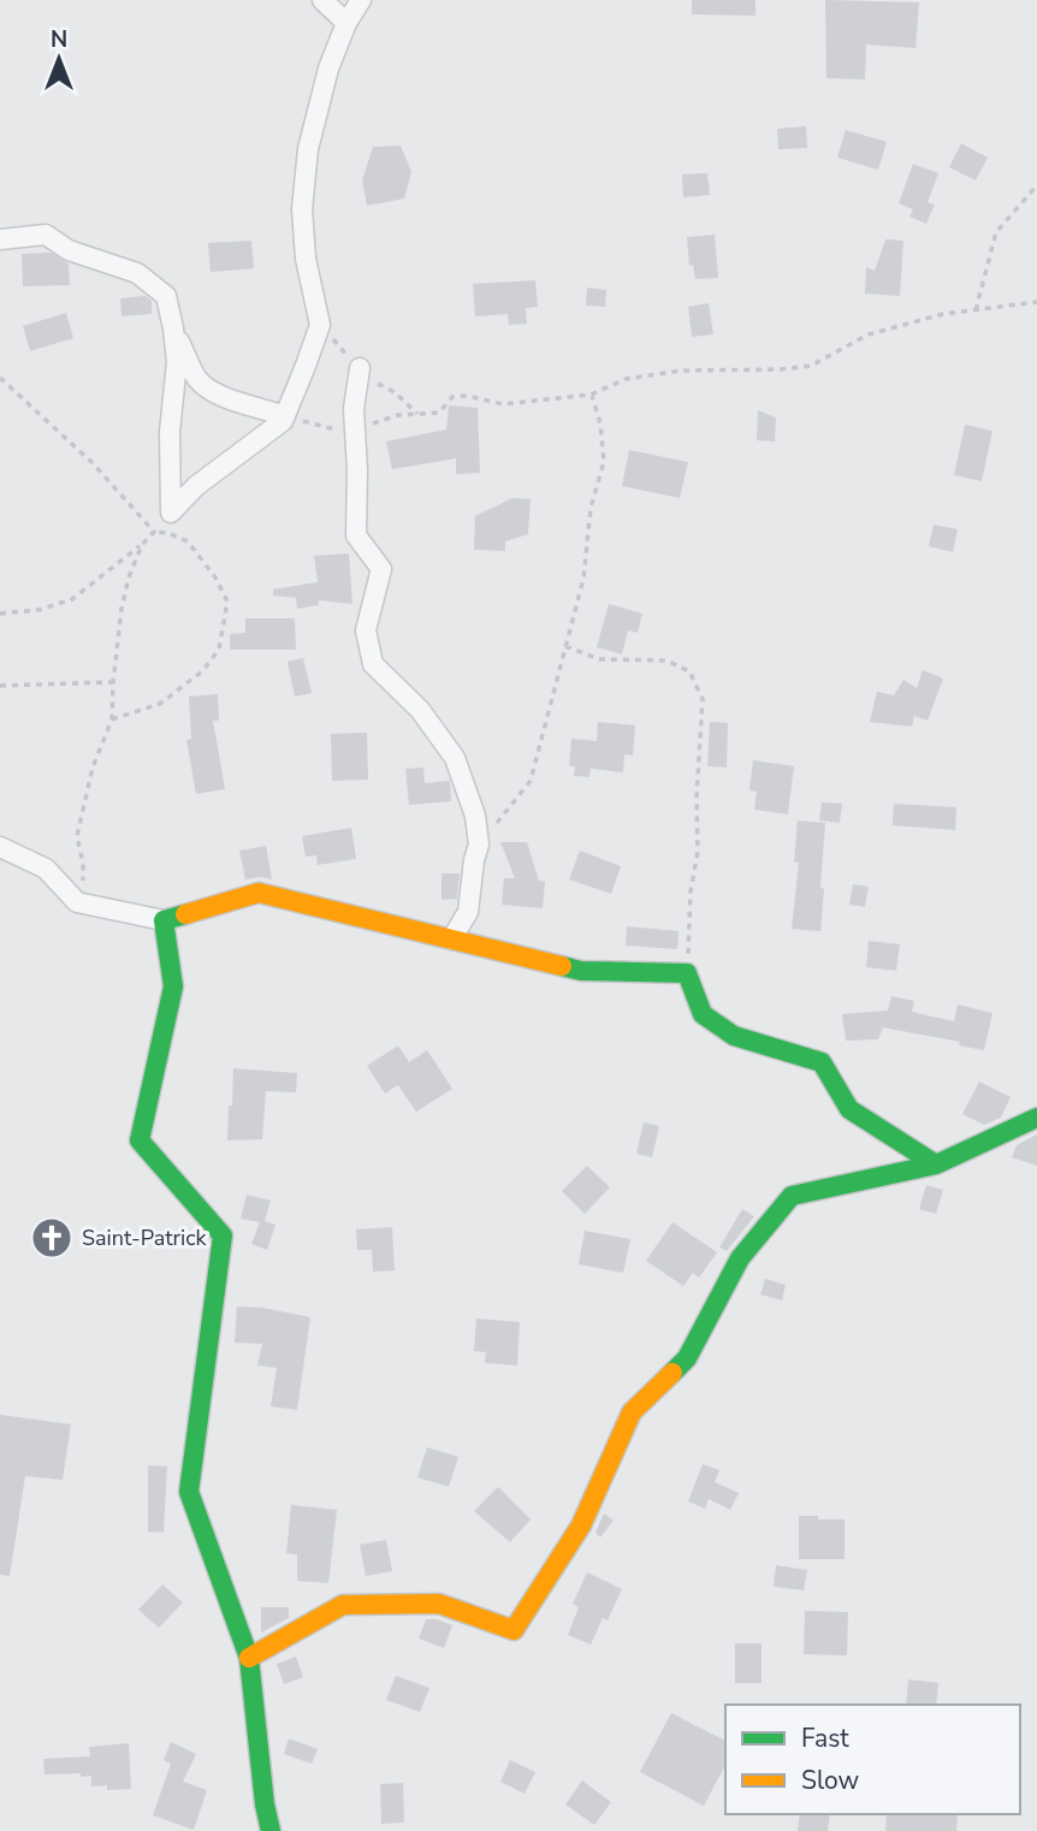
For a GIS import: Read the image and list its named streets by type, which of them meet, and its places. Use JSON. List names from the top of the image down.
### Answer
{
  "places": {
    "church": ["Saint-Patrick"]
  },
  "legend": ["Fast", "Slow"],
  "north": "top"
}
